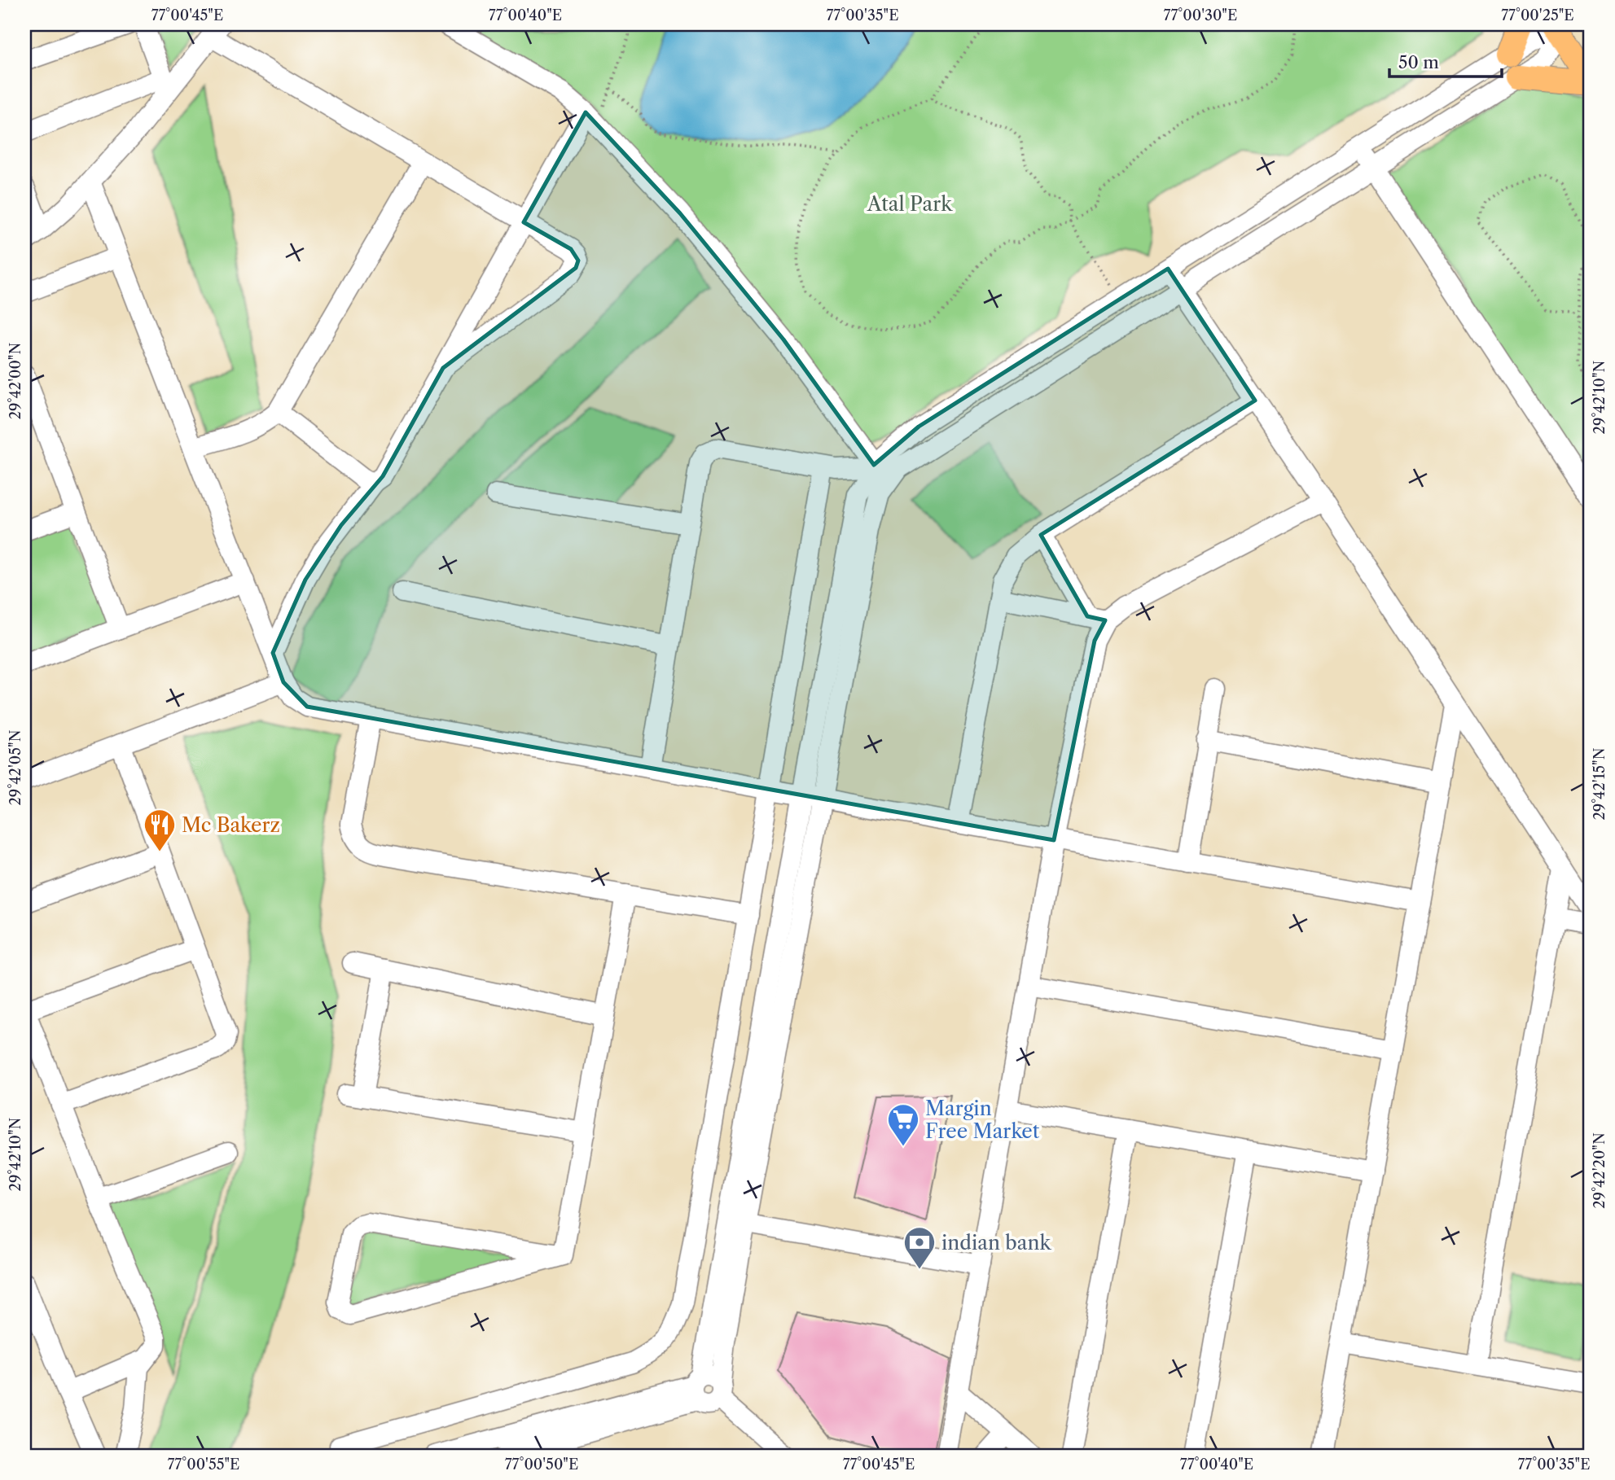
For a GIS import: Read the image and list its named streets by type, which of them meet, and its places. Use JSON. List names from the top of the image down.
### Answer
{
  "parks": ["Atal Park"],
  "places": {
    "restaurant": ["Mc Bakerz"],
    "supermarket": ["Margin Free Market"],
    "bank": ["indian bank"]
  },
  "scale_bar": "50 m",
  "coordinates": [
    "77°00'45\"E",
    "77°00'40\"E",
    "77°00'35\"E",
    "77°00'30\"E",
    "77°00'25\"E",
    "29°42'00\"N",
    "29°42'10\"N",
    "29°42'05\"N",
    "29°42'15\"N",
    "29°42'20\"N",
    "77°00'55\"E",
    "77°00'50\"E"
  ]
}
